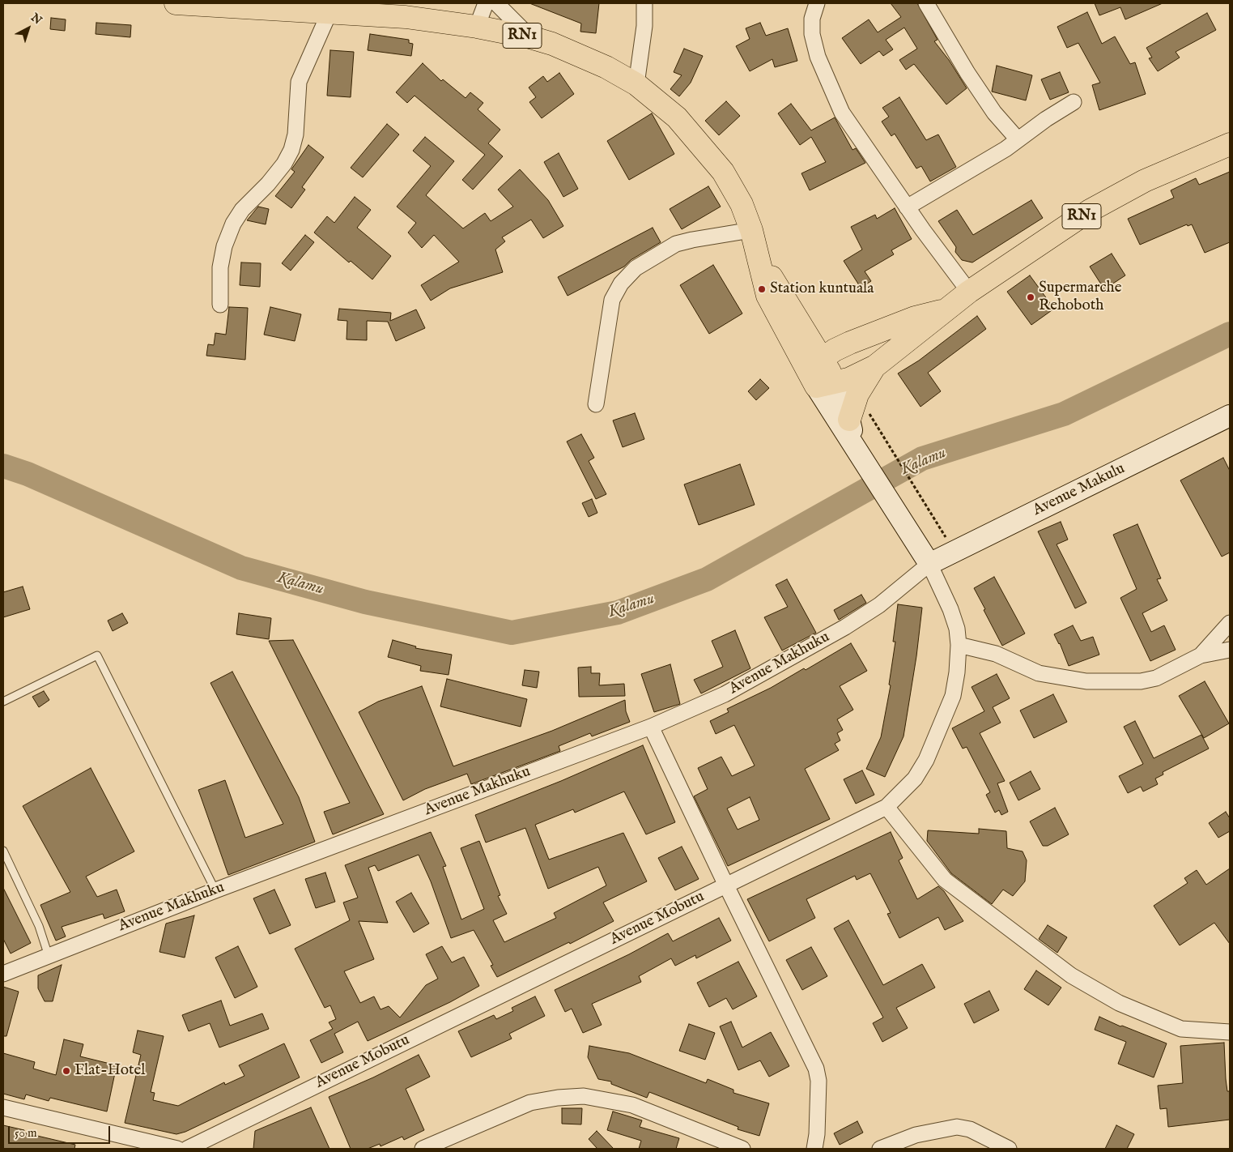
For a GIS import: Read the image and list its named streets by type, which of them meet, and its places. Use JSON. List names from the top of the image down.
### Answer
{
  "streets": {
    "highway": ["RN1"],
    "main road": ["Avenue Makulu"],
    "street": ["Avenue Makhuku", "Avenue Mobutu"]
  },
  "crossings": [
    ["Avenue Makulu", "Avenue Makhuku"],
    ["Avenue Makulu", "Avenue Mobutu"],
    ["Avenue Makhuku", "Avenue Mobutu"]
  ],
  "water": ["Kalamu"],
  "places": ["Station kuntuala", "Supermarche Rehoboth", "Flat-Hotel"],
  "scale_bar": "50 m",
  "north": "top right"
}
